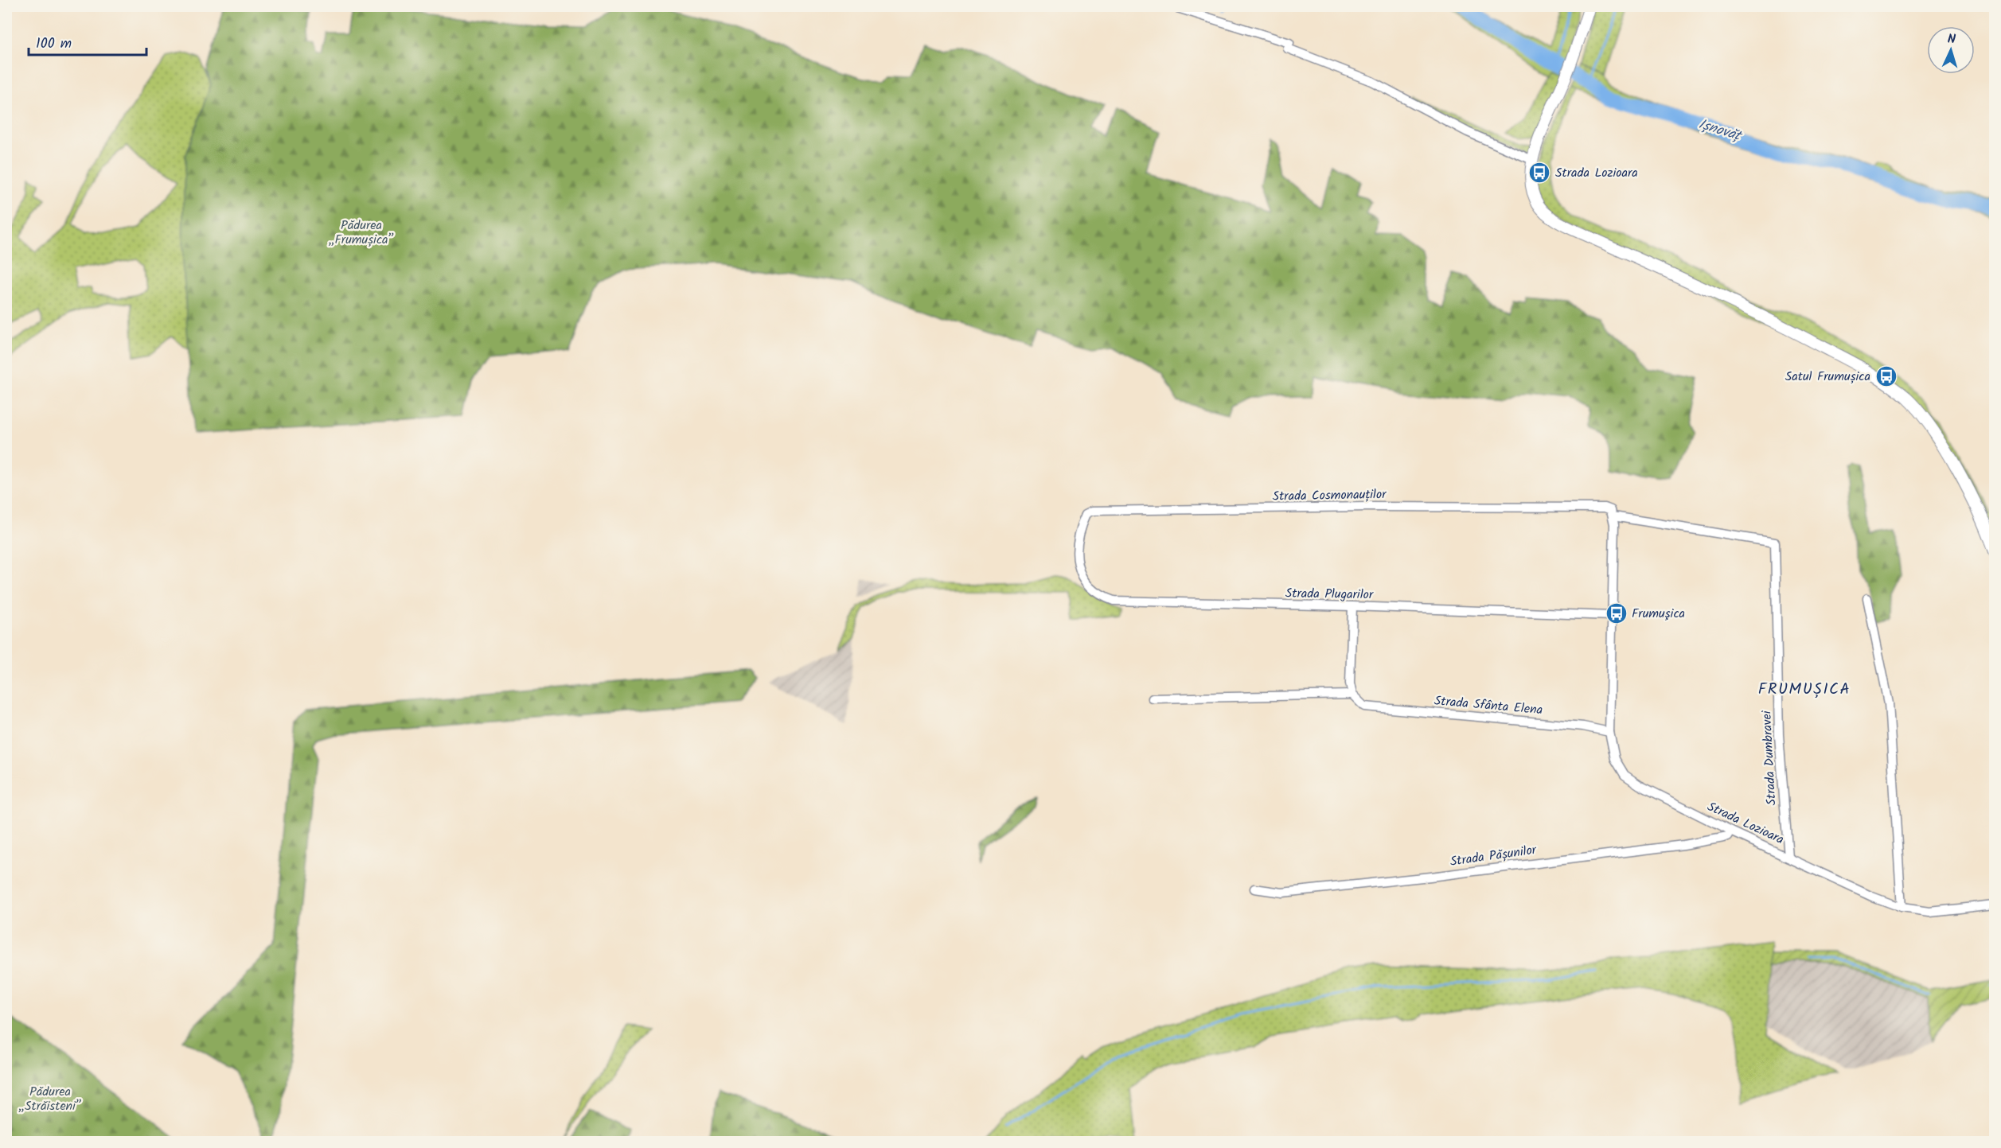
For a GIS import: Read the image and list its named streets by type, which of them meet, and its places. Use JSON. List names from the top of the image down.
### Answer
{
  "streets": {
    "street": [
      "Strada Cosmonauților",
      "Strada Plugarilor",
      "Strada Sfânta Elena",
      "Strada Dumbravei",
      "Strada Lozioara",
      "Strada Pășunilor"
    ]
  },
  "crossings": [
    ["Strada Cosmonauților", "Strada Plugarilor"],
    ["Strada Cosmonauților", "Strada Dumbravei"],
    ["Strada Cosmonauților", "Strada Lozioara"],
    ["Strada Plugarilor", "Strada Lozioara"],
    ["Strada Sfânta Elena", "Strada Lozioara"],
    ["Strada Dumbravei", "Strada Lozioara"],
    ["Strada Lozioara", "Strada Pășunilor"]
  ],
  "districts": ["FRUMUȘICA"],
  "water": ["Ișnovăț"],
  "parks": ["Pădurea „Frumușica”", "Pădurea „Străisteni”"],
  "places": {
    "bus stop": ["Strada Lozioara", "Satul Frumușica", "Frumuşica"]
  },
  "scale_bar": "100 m",
  "north": "top"
}
